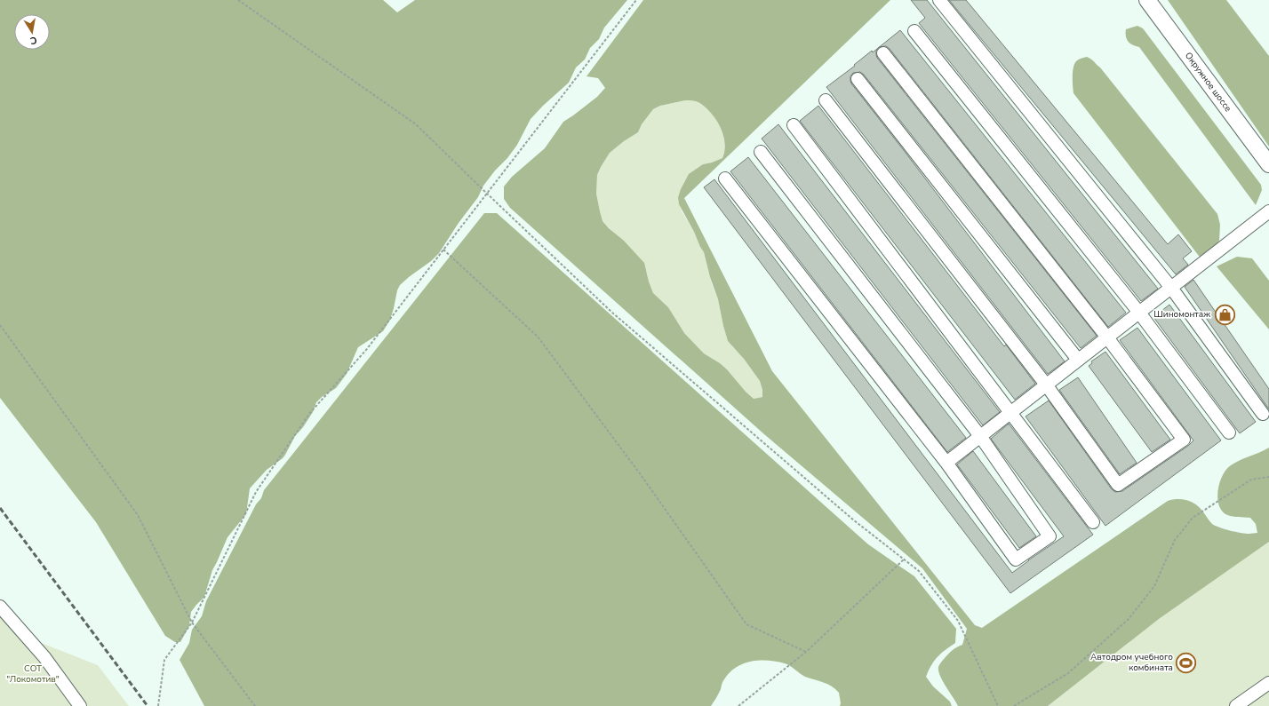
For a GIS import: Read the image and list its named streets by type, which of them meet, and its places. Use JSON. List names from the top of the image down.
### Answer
{
  "streets": {
    "main road": ["Окружное шоссе"]
  },
  "parks": ["СОТ \"Локомотив\""],
  "places": {
    "shop": ["Шиномонтаж"],
    "sports": ["Автодром учебного комбината"]
  },
  "north": "bottom"
}
